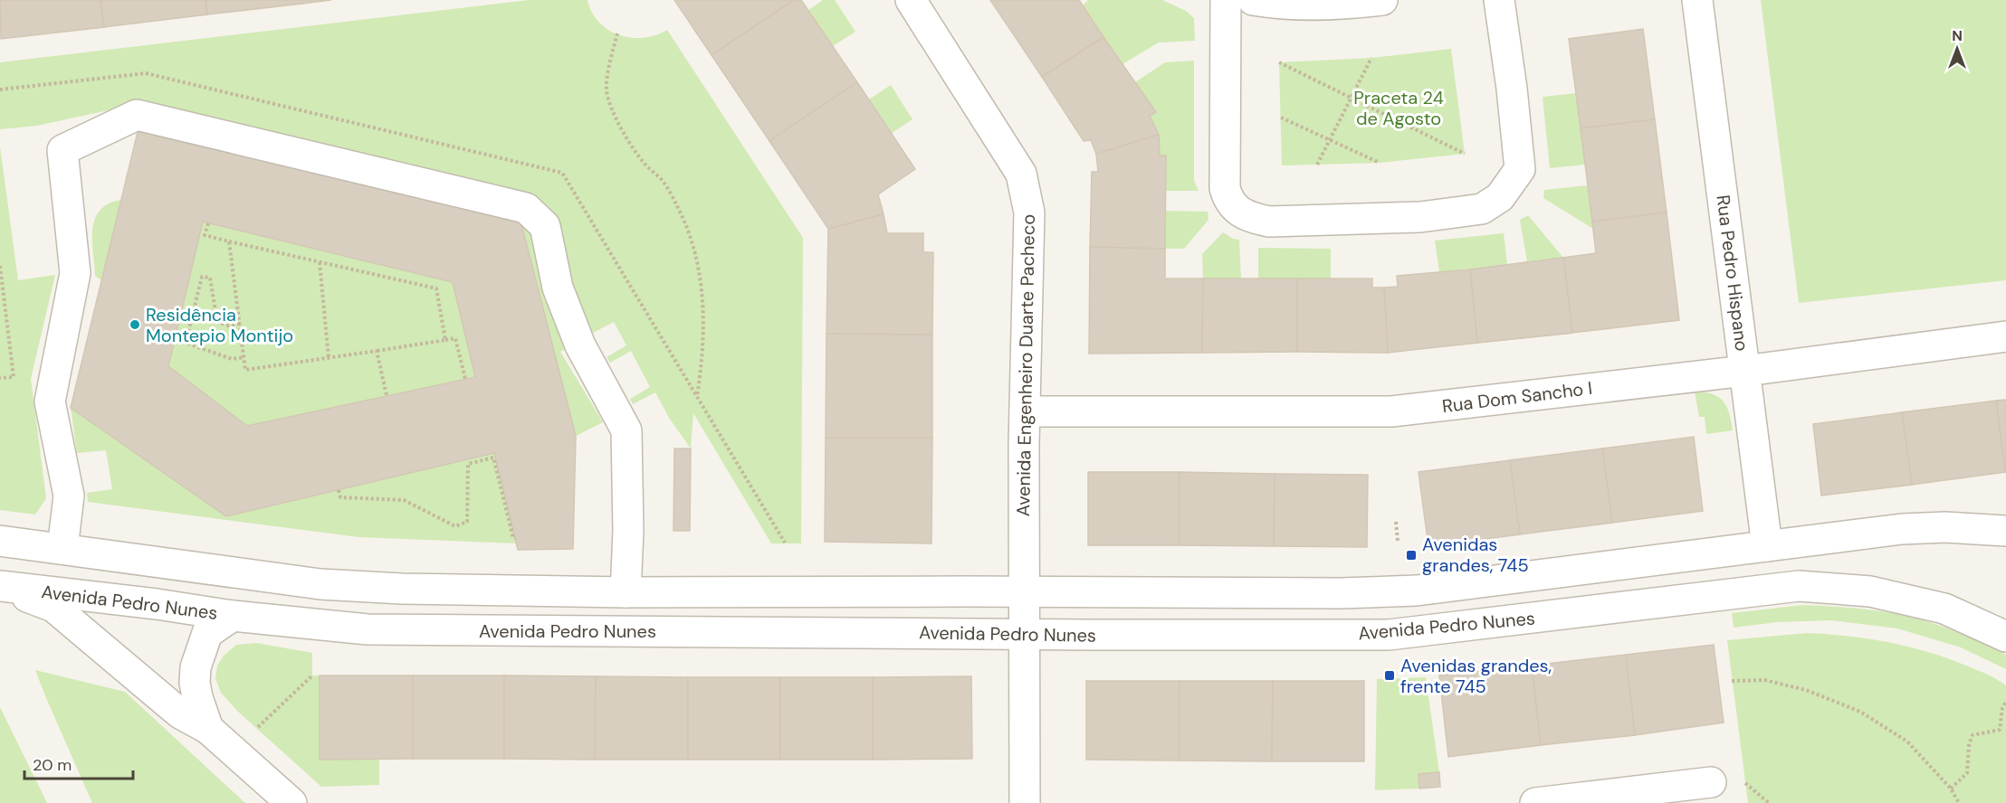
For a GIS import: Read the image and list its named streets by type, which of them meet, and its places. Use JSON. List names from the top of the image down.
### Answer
{
  "streets": {
    "street": [
      "Rua Pedro Hispano",
      "Avenida Engenheiro Duarte Pacheco",
      "Rua Dom Sancho I",
      "Avenida Pedro Nunes"
    ]
  },
  "crossings": [
    ["Rua Pedro Hispano", "Rua Dom Sancho I"],
    ["Avenida Engenheiro Duarte Pacheco", "Rua Dom Sancho I"],
    ["Avenida Engenheiro Duarte Pacheco", "Avenida Pedro Nunes"]
  ],
  "parks": ["Praceta 24 de Agosto"],
  "places": {
    "other": ["Residência Montepio Montijo"],
    "transit": ["Avenidas grandes, 745", "Avenidas grandes, frente 745"]
  },
  "scale_bar": "20 m",
  "north": "top"
}
